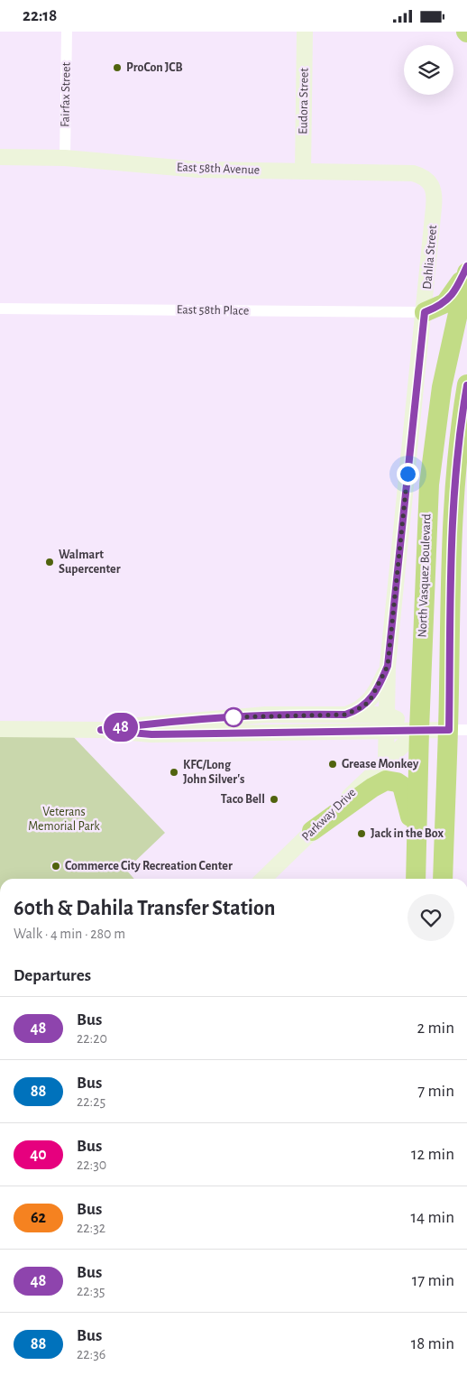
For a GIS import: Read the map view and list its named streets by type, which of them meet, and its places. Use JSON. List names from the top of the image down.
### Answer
{
  "streets": {
    "highway": ["North Vasquez Boulevard"],
    "street": [
      "Fairfax Street",
      "Eudora Street",
      "East 58th Avenue",
      "Dahlia Street",
      "East 58th Place",
      "Parkway Drive"
    ]
  },
  "crossings": [
    ["Fairfax Street", "East 58th Avenue"],
    ["Eudora Street", "East 58th Avenue"],
    ["East 58th Avenue", "Dahlia Street"],
    ["Dahlia Street", "East 58th Place"],
    ["Dahlia Street", "Parkway Drive"],
    ["North Vasquez Boulevard", "Parkway Drive"]
  ],
  "parks": ["Veterans Memorial Park"],
  "places": [
    "ProCon JCB",
    "Walmart Supercenter",
    "Grease Monkey",
    "KFC/Long John Silver's",
    "Taco Bell",
    "Jack in the Box",
    "Commerce City Recreation Center"
  ],
  "lines": ["bus line 48"],
  "page": {
    "status": "22:18",
    "on_map": "48",
    "heading": [
      ["60th & Dahila Transfer Station", "Walk · 4 min · 280 m"],
      "Departures"
    ],
    "list": [
      {
        "mark": "48",
        "name": "Bus",
        "note": "22:20",
        "value": "2 min"
      },
      {
        "mark": "88",
        "name": "Bus",
        "note": "22:25",
        "value": "7 min"
      },
      {
        "mark": "40",
        "name": "Bus",
        "note": "22:30",
        "value": "12 min"
      },
      {
        "mark": "62",
        "name": "Bus",
        "note": "22:32",
        "value": "14 min"
      },
      {
        "mark": "48",
        "name": "Bus",
        "note": "22:35",
        "value": "17 min"
      },
      {
        "mark": "88",
        "name": "Bus",
        "note": "22:36",
        "value": "18 min"
      }
    ]
  }
}
